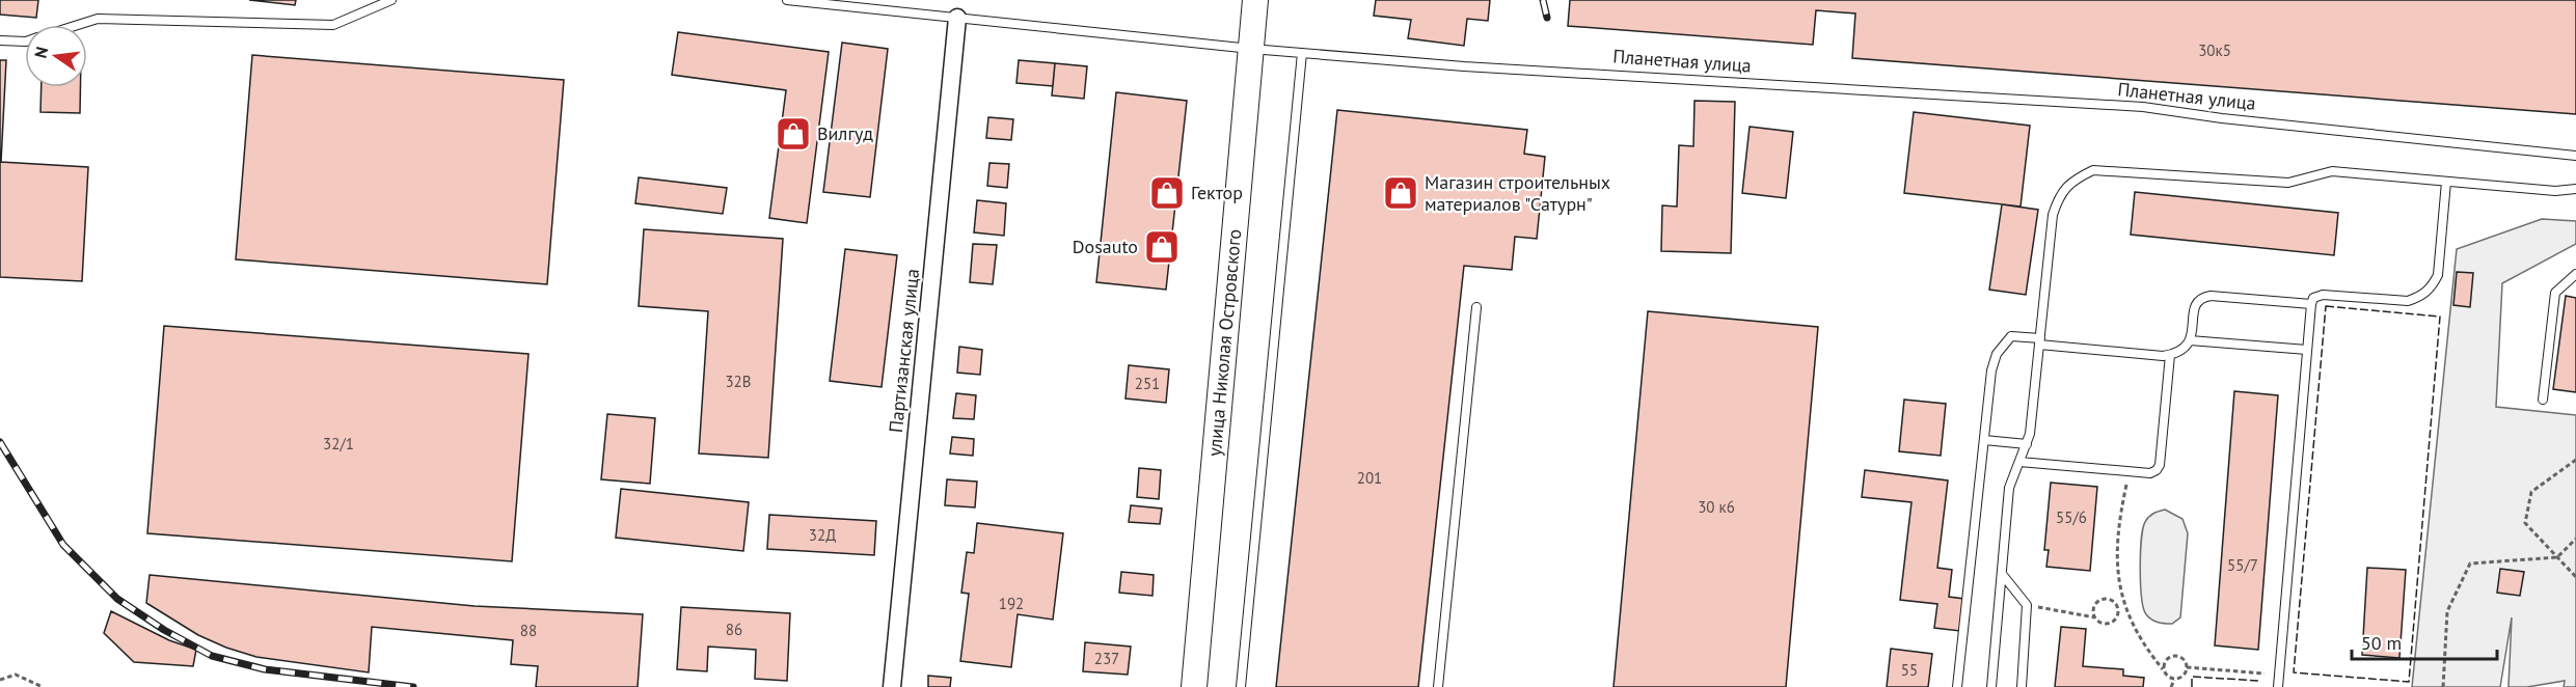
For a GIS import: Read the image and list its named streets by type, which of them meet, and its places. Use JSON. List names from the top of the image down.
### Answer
{
  "streets": {
    "street": ["улица Николая Островского", "Партизанская улица"],
    "lane": ["Планетная улица"]
  },
  "crossings": [
    ["Планетная улица", "улица Николая Островского"],
    ["Планетная улица", "Партизанская улица"]
  ],
  "places": {
    "shop": [
      "Вилгуд",
      "Гектор",
      "Магазин строительных материалов \"Сатурн\"",
      "Dosauto"
    ]
  },
  "house_numbers": [
    "30к5",
    "32В",
    "251",
    "32/1",
    "201",
    "30 к6",
    "55/6",
    "32Д",
    "55/7",
    "192",
    "86",
    "88",
    "237",
    "55"
  ],
  "scale_bar": "50 m",
  "north": "left"
}
